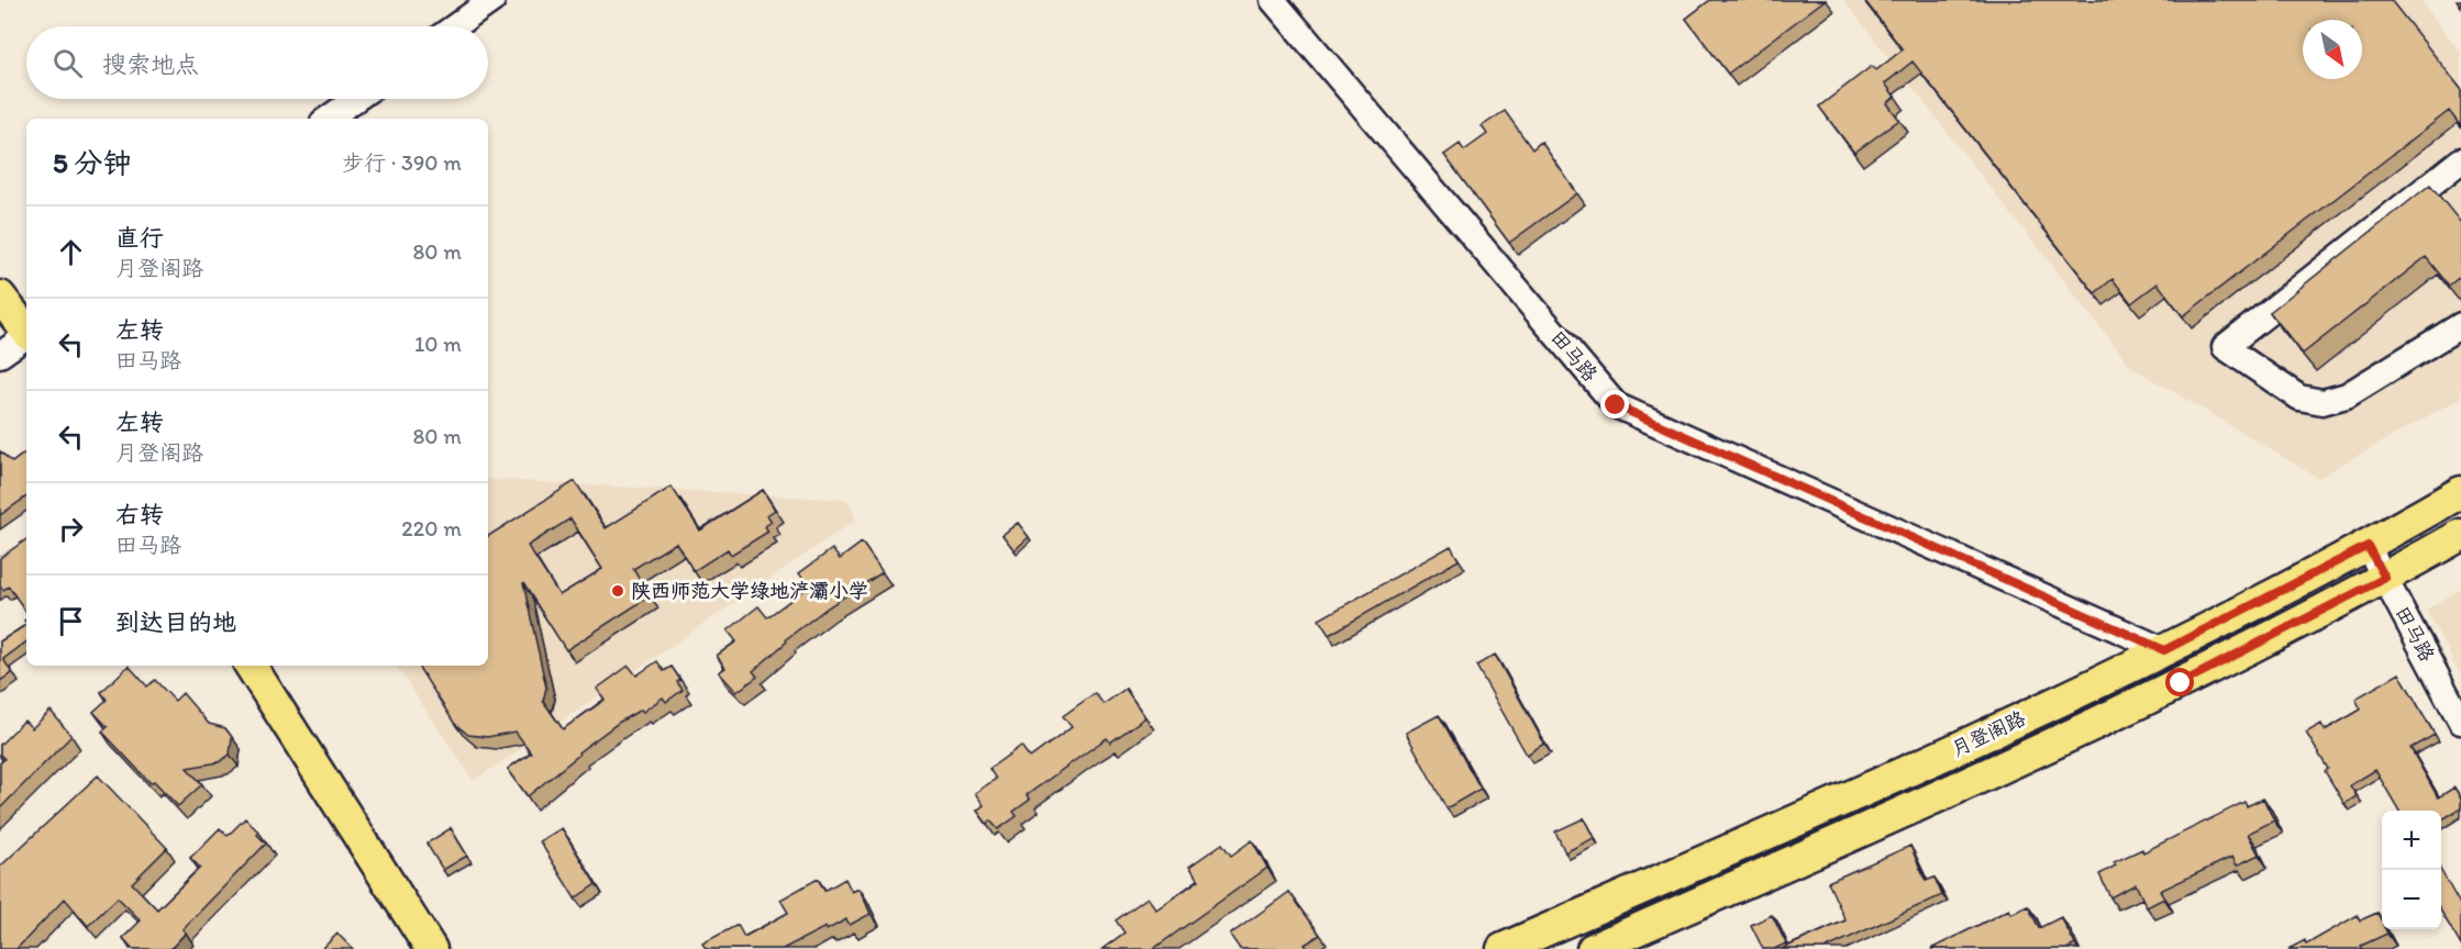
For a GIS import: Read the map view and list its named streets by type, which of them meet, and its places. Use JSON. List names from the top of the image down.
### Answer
{
  "streets": {
    "main road": ["月登阁路"],
    "street": ["田马路"]
  },
  "crossings": [
    ["田马路", "月登阁路"]
  ],
  "places": ["陕西师范大学绿地浐灞小学"],
  "north": "bottom right",
  "page": {
    "search": "搜索地点",
    "heading": ["5 分钟", "步行 · 390 m"],
    "list": [
      ["直行", "月登阁路", "80 m"],
      ["左转", "田马路", "10 m"],
      ["左转", "月登阁路", "80 m"],
      ["右转", "田马路", "220 m"],
      "到达目的地"
    ],
    "map_buttons": ["+", "−"]
  }
}
